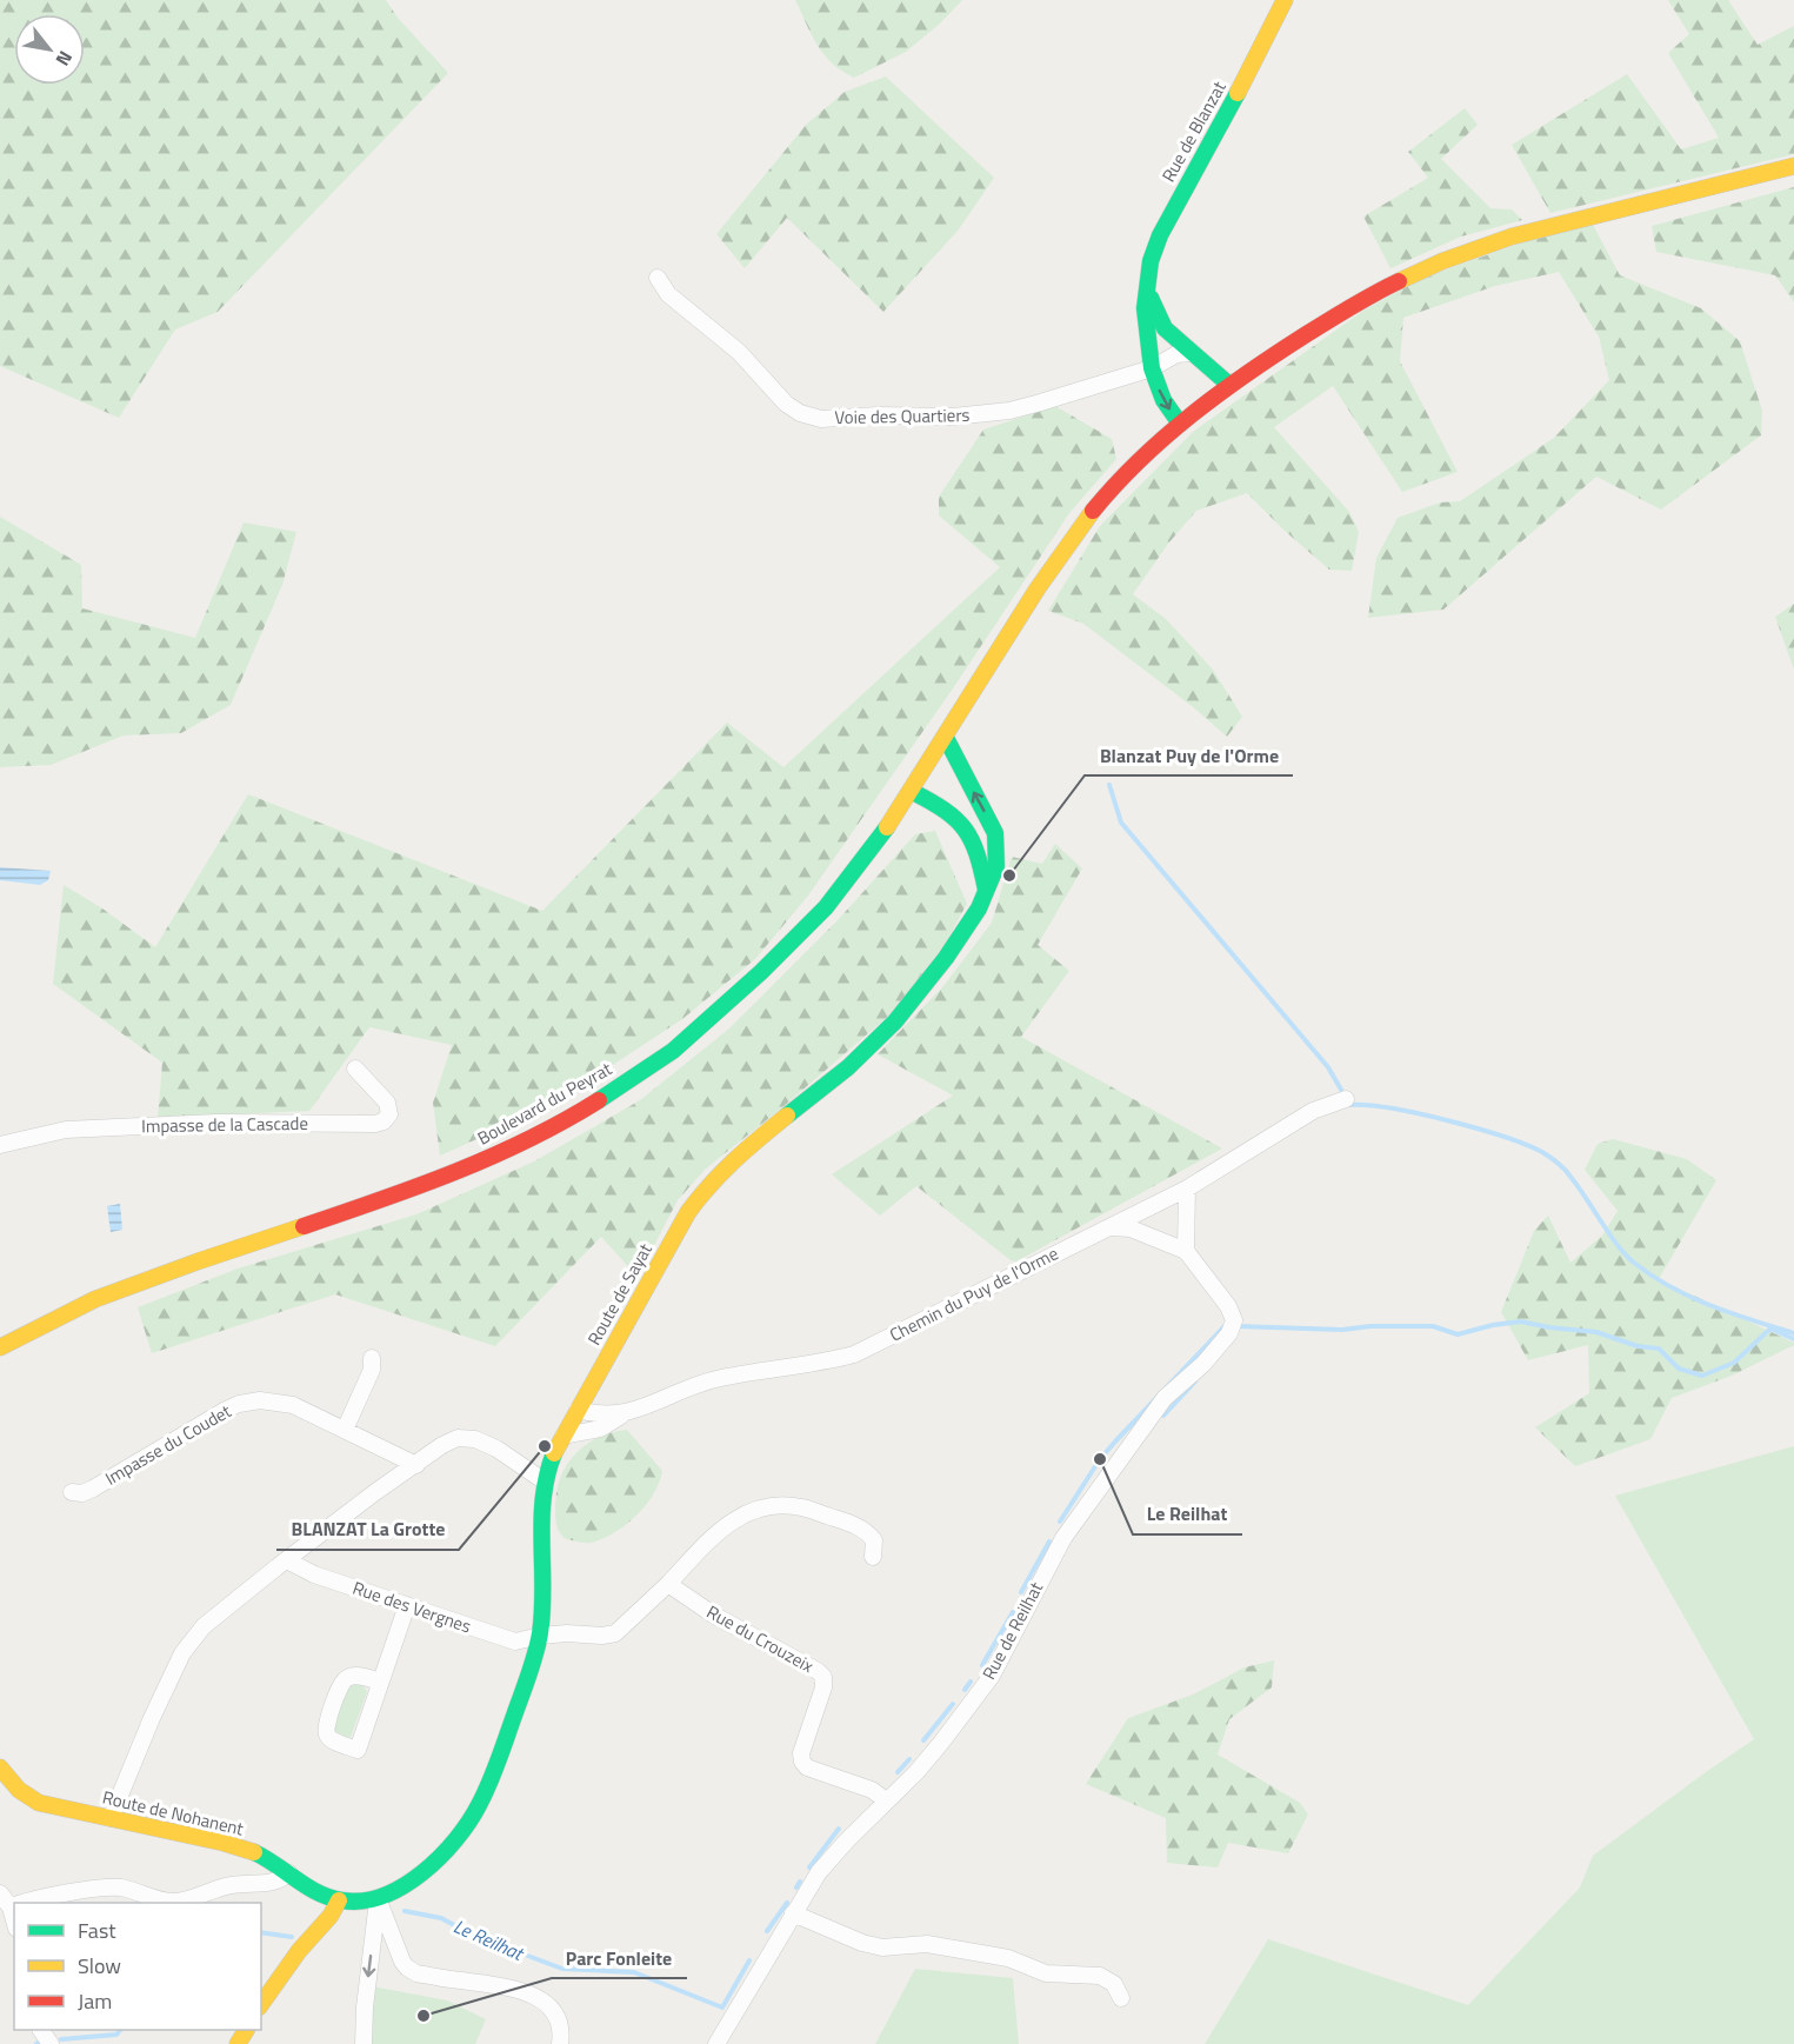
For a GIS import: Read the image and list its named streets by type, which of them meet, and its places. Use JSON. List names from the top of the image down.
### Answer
{
  "streets": {
    "street": [
      "Rue de Blanzat",
      "Voie des Quartiers",
      "Boulevard du Peyrat",
      "Impasse de la Cascade",
      "Route de Sayat",
      "Chemin du Puy de l'Orme",
      "Impasse du Coudet",
      "Rue des Vergnes",
      "Rue de Reilhat",
      "Rue du Crouzeix",
      "Route de Nohanent"
    ]
  },
  "crossings": [
    ["Rue de Blanzat", "Voie des Quartiers"],
    ["Rue de Blanzat", "Boulevard du Peyrat"],
    ["Boulevard du Peyrat", "Route de Sayat"],
    ["Route de Sayat", "Chemin du Puy de l'Orme"],
    ["Route de Sayat", "Rue des Vergnes"],
    ["Route de Sayat", "Route de Nohanent"],
    ["Rue de Reilhat", "Rue du Crouzeix"]
  ],
  "water": ["Le Reilhat"],
  "places": [
    "Blanzat Puy de l'Orme",
    "BLANZAT La Grotte",
    "Le Reilhat",
    "Parc Fonleite"
  ],
  "legend": ["Fast", "Slow", "Jam"],
  "north": "bottom right"
}
